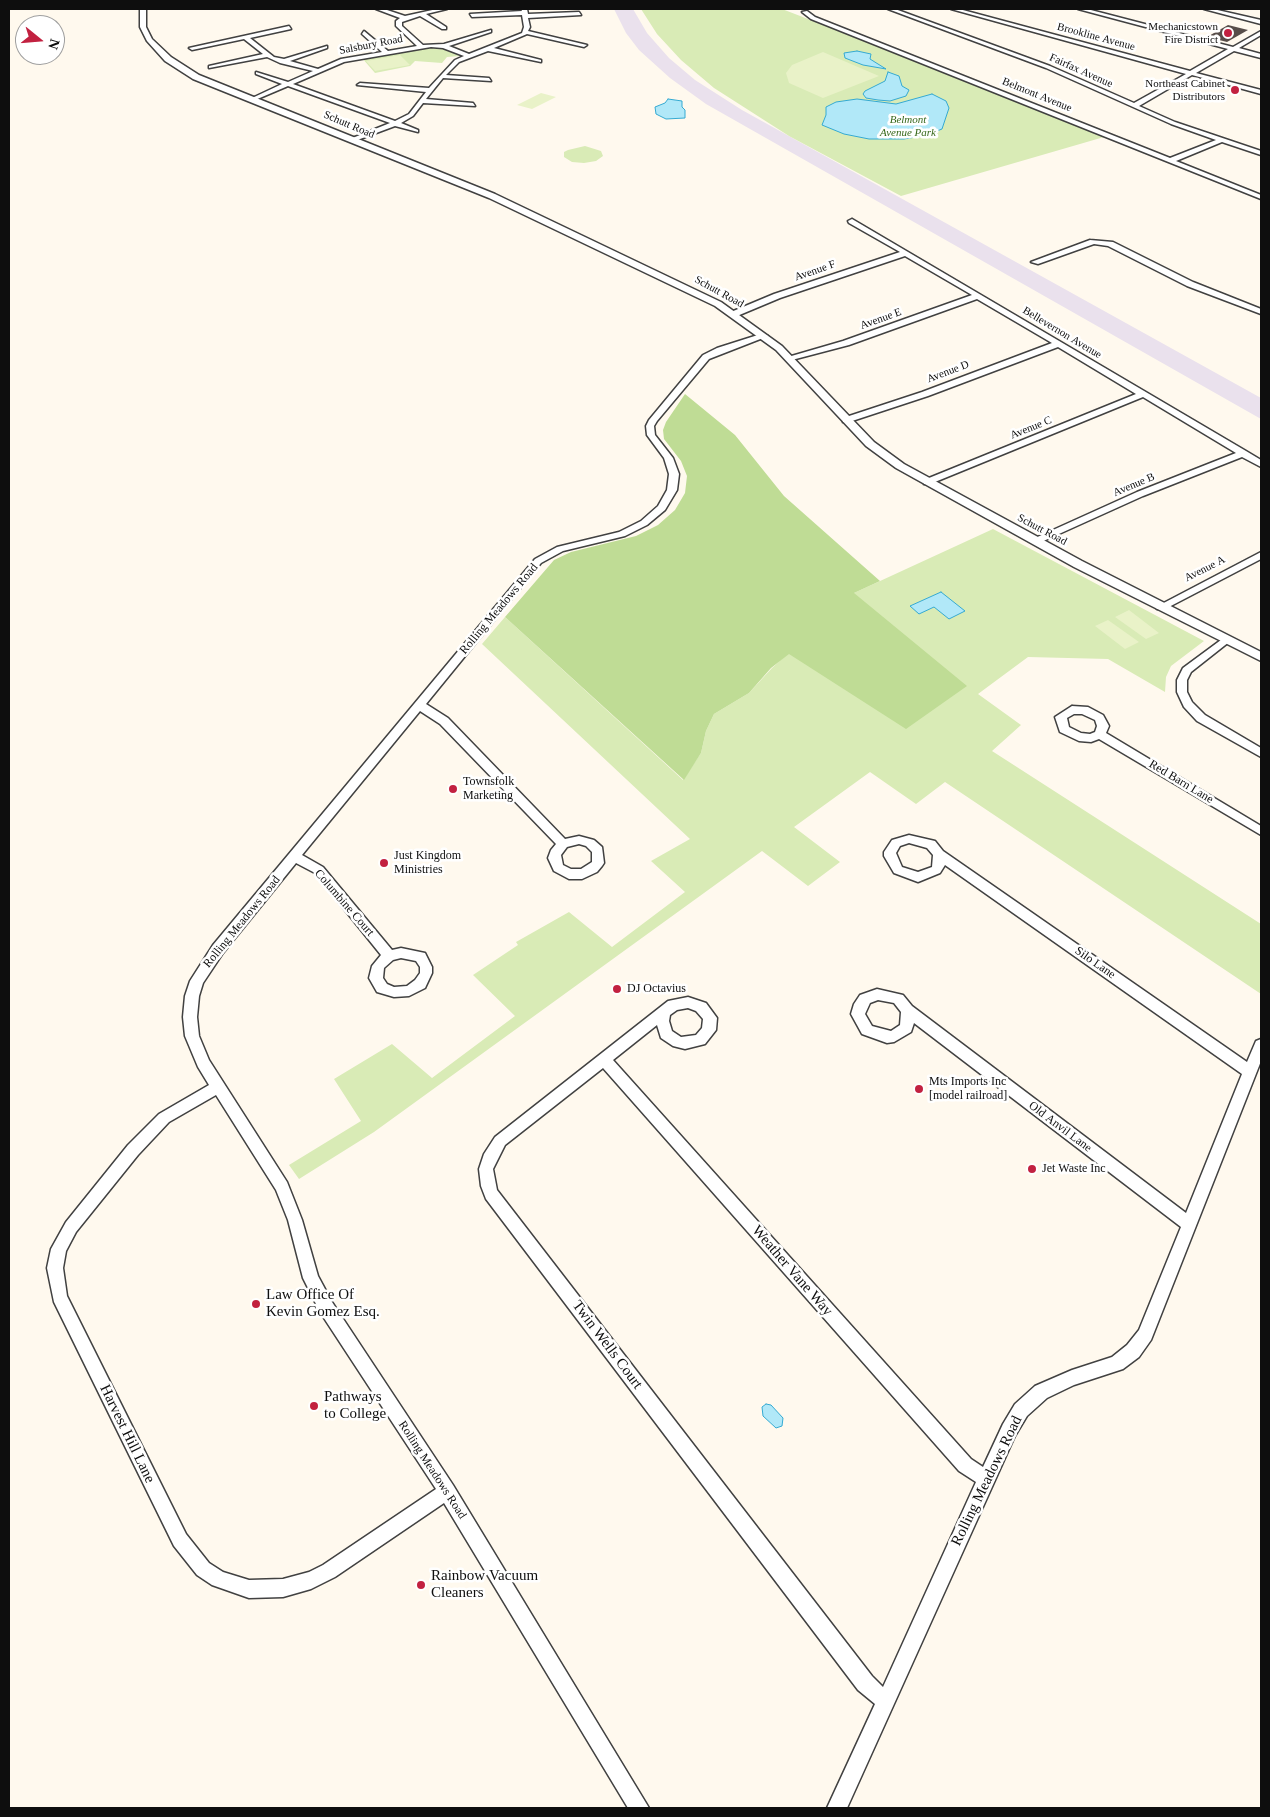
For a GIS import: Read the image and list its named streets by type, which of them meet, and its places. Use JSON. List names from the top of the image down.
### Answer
{
  "streets": {
    "street": [
      "Brookline Avenue",
      "Salsbury Road",
      "Fairfax Avenue",
      "Belmont Avenue",
      "Schutt Road",
      "Avenue F",
      "Avenue E",
      "Bellevernon Avenue",
      "Avenue D",
      "Avenue C",
      "Avenue B",
      "Avenue A",
      "Rolling Meadows Road",
      "Red Barn Lane",
      "Columbine Court",
      "Silo Lane",
      "Old Anvil Lane",
      "Weather Vane Way",
      "Twin Wells Court",
      "Harvest Hill Lane"
    ]
  },
  "crossings": [
    ["Salsbury Road", "Schutt Road"],
    ["Schutt Road", "Avenue F"],
    ["Schutt Road", "Avenue E"],
    ["Schutt Road", "Avenue D"],
    ["Schutt Road", "Avenue C"],
    ["Schutt Road", "Avenue B"],
    ["Schutt Road", "Avenue A"],
    ["Schutt Road", "Rolling Meadows Road"],
    ["Avenue F", "Bellevernon Avenue"],
    ["Avenue E", "Bellevernon Avenue"],
    ["Bellevernon Avenue", "Avenue D"],
    ["Bellevernon Avenue", "Avenue C"],
    ["Bellevernon Avenue", "Avenue B"],
    ["Rolling Meadows Road", "Columbine Court"],
    ["Rolling Meadows Road", "Silo Lane"],
    ["Rolling Meadows Road", "Old Anvil Lane"],
    ["Rolling Meadows Road", "Weather Vane Way"],
    ["Rolling Meadows Road", "Twin Wells Court"],
    ["Rolling Meadows Road", "Harvest Hill Lane"],
    ["Weather Vane Way", "Twin Wells Court"]
  ],
  "parks": ["Belmont Avenue Park"],
  "places": [
    "Mechanicstown Fire District",
    "Northeast Cabinet Distributors",
    "Townsfolk Marketing",
    "Just Kingdom Ministries",
    "DJ Octavius",
    "Mts Imports Inc [model railroad]",
    "Jet Waste Inc",
    "Law Office Of Kevin Gomez Esq.",
    "Pathways to College",
    "Rainbow Vacuum Cleaners"
  ],
  "north": "right"
}
